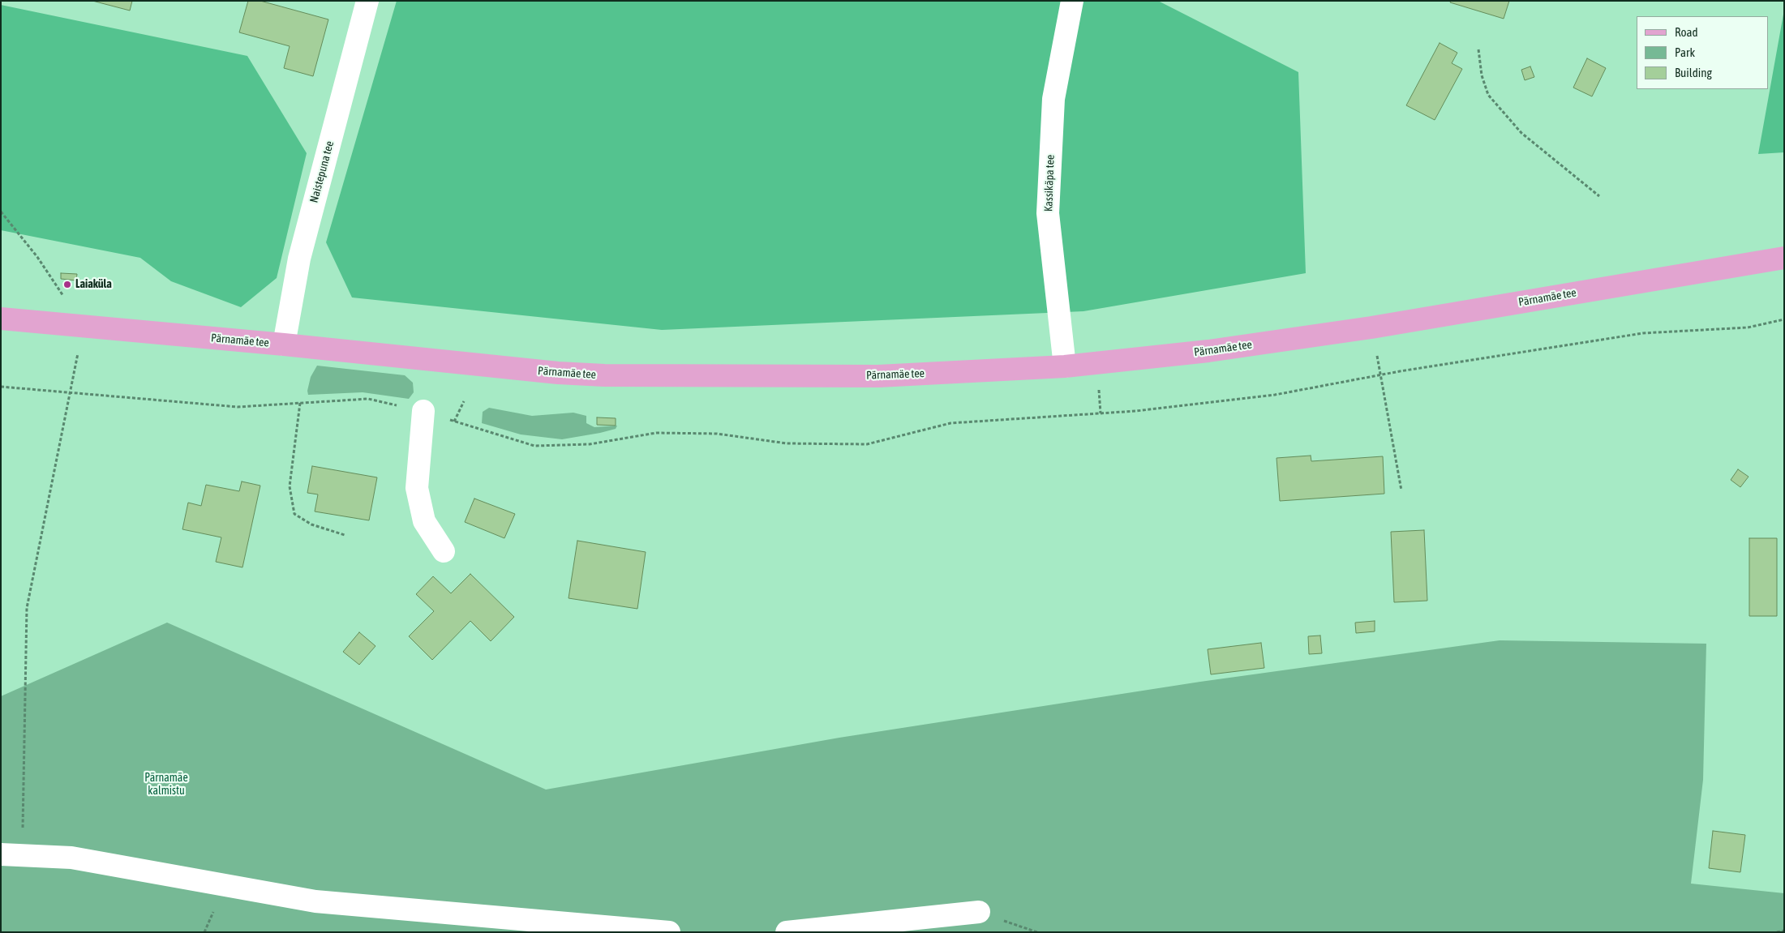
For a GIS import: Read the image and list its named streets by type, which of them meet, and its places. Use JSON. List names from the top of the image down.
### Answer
{
  "streets": {
    "main road": ["Pärnamäe tee"],
    "street": ["Naistepuna tee", "Kassikäpa tee"]
  },
  "crossings": [
    ["Naistepuna tee", "Pärnamäe tee"],
    ["Kassikäpa tee", "Pärnamäe tee"]
  ],
  "parks": ["Pärnamäe kalmistu"],
  "places": ["Laiaküla"],
  "legend": ["Road", "Park", "Building"]
}
